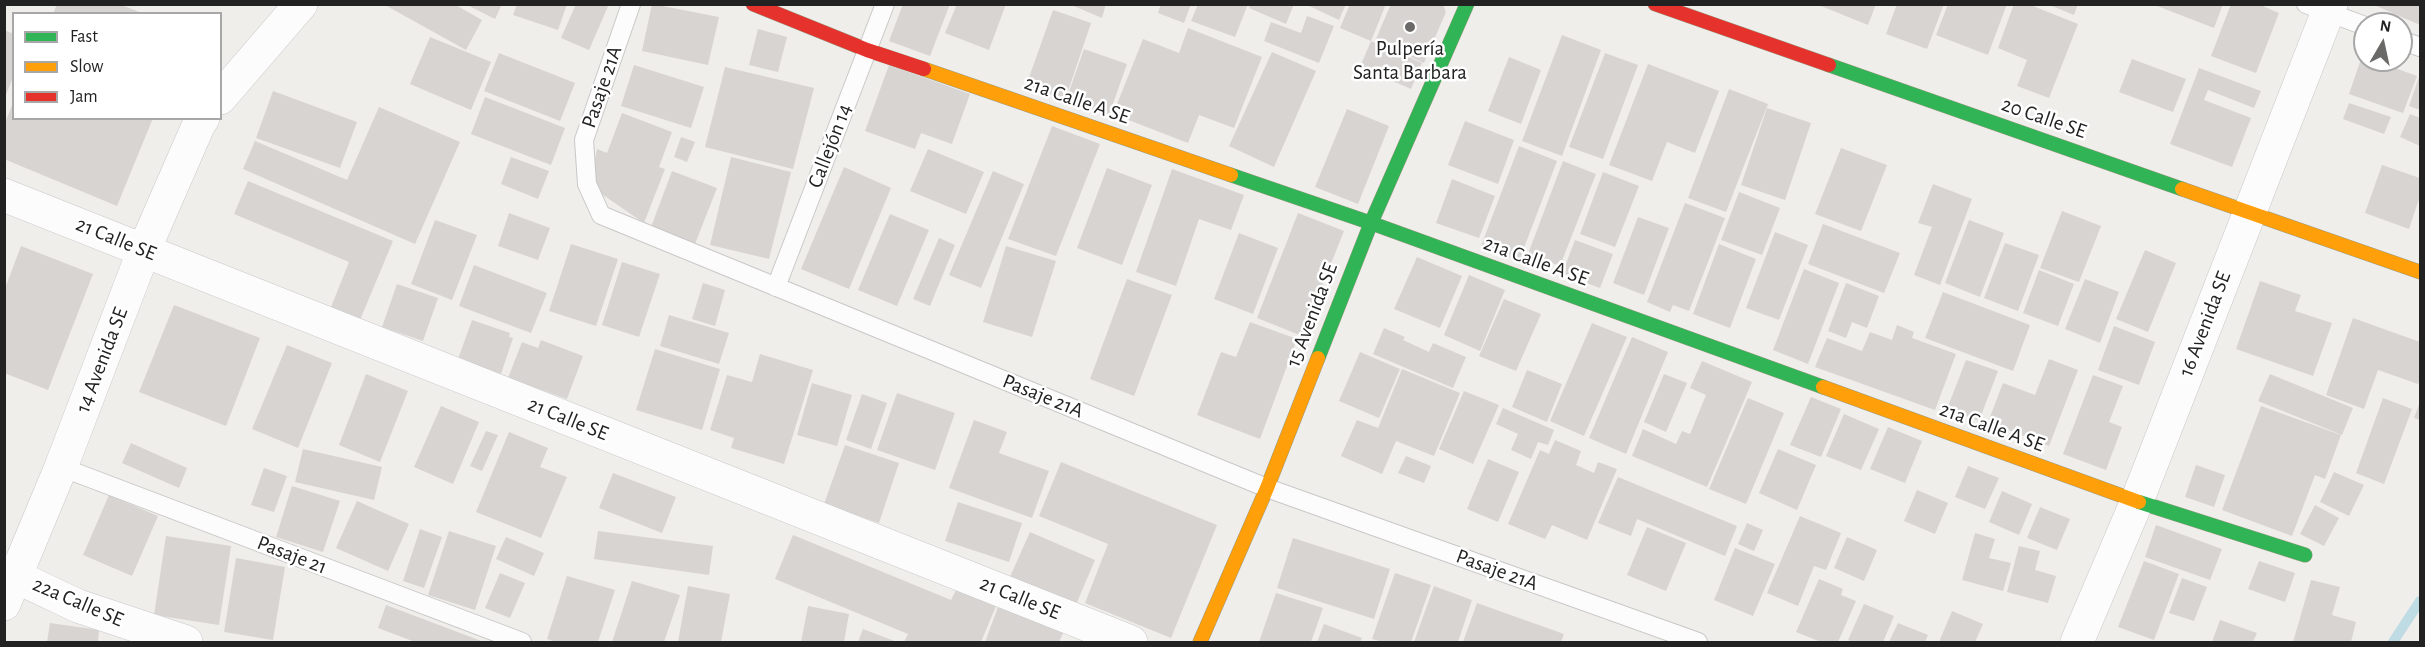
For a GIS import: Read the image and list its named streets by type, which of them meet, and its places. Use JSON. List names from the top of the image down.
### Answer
{
  "streets": {
    "street": [
      "21a Calle A SE",
      "20 Calle SE",
      "21 Calle SE",
      "15 Avenida SE",
      "16 Avenida SE",
      "14 Avenida SE",
      "22a Calle SE"
    ],
    "lane": ["Pasaje 21A", "Callejón 14", "Pasaje 21"]
  },
  "crossings": [
    ["Pasaje 21A", "Callejón 14"],
    ["Pasaje 21A", "15 Avenida SE"],
    ["21a Calle A SE", "Callejón 14"],
    ["21a Calle A SE", "15 Avenida SE"],
    ["21a Calle A SE", "16 Avenida SE"],
    ["20 Calle SE", "16 Avenida SE"],
    ["21 Calle SE", "14 Avenida SE"],
    ["14 Avenida SE", "Pasaje 21"],
    ["14 Avenida SE", "22a Calle SE"]
  ],
  "places": ["Pulpería Santa Barbara"],
  "legend": ["Fast", "Slow", "Jam"],
  "north": "top"
}
